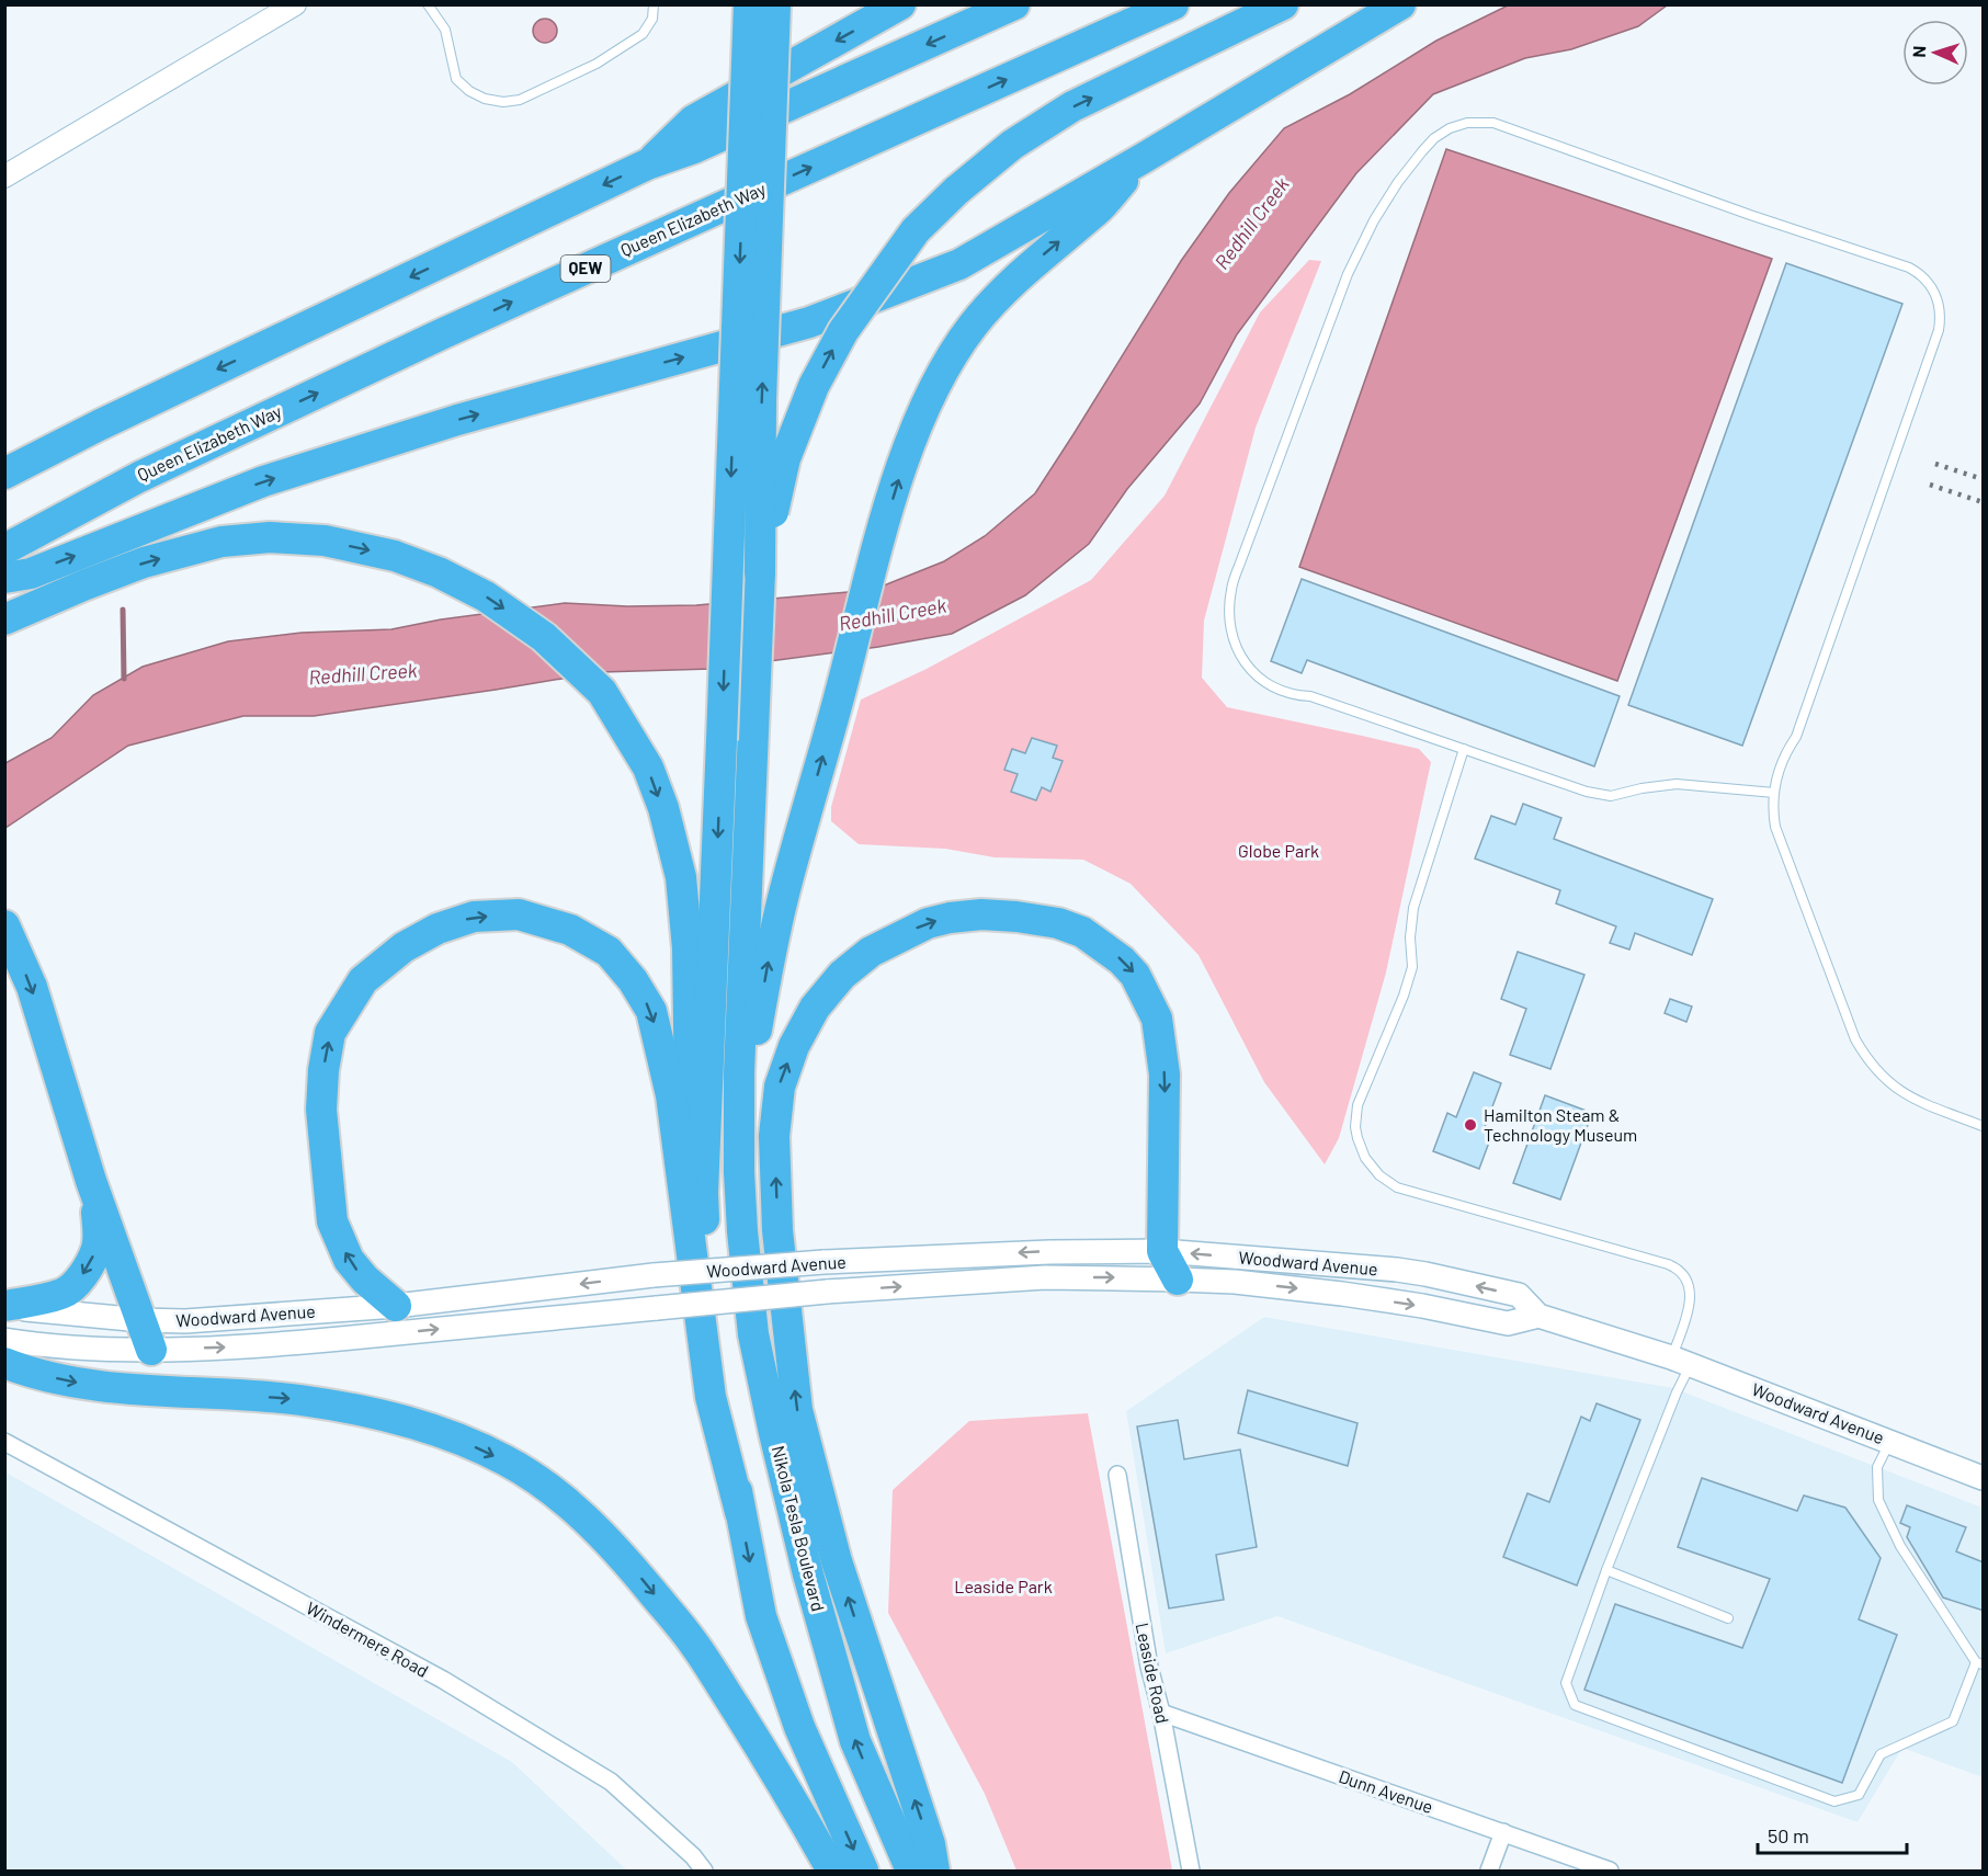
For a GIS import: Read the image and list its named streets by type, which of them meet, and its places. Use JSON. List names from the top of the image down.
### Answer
{
  "streets": {
    "highway": ["Queen Elizabeth Way", "QEW", "Nikola Tesla Boulevard"],
    "main road": ["Woodward Avenue"],
    "street": ["Windermere Road", "Leaside Road", "Dunn Avenue"]
  },
  "crossings": [
    ["Leaside Road", "Dunn Avenue"]
  ],
  "water": ["Redhill Creek"],
  "parks": ["Globe Park", "Leaside Park"],
  "places": ["Hamilton Steam & Technology Museum"],
  "scale_bar": "50 m",
  "north": "left"
}
